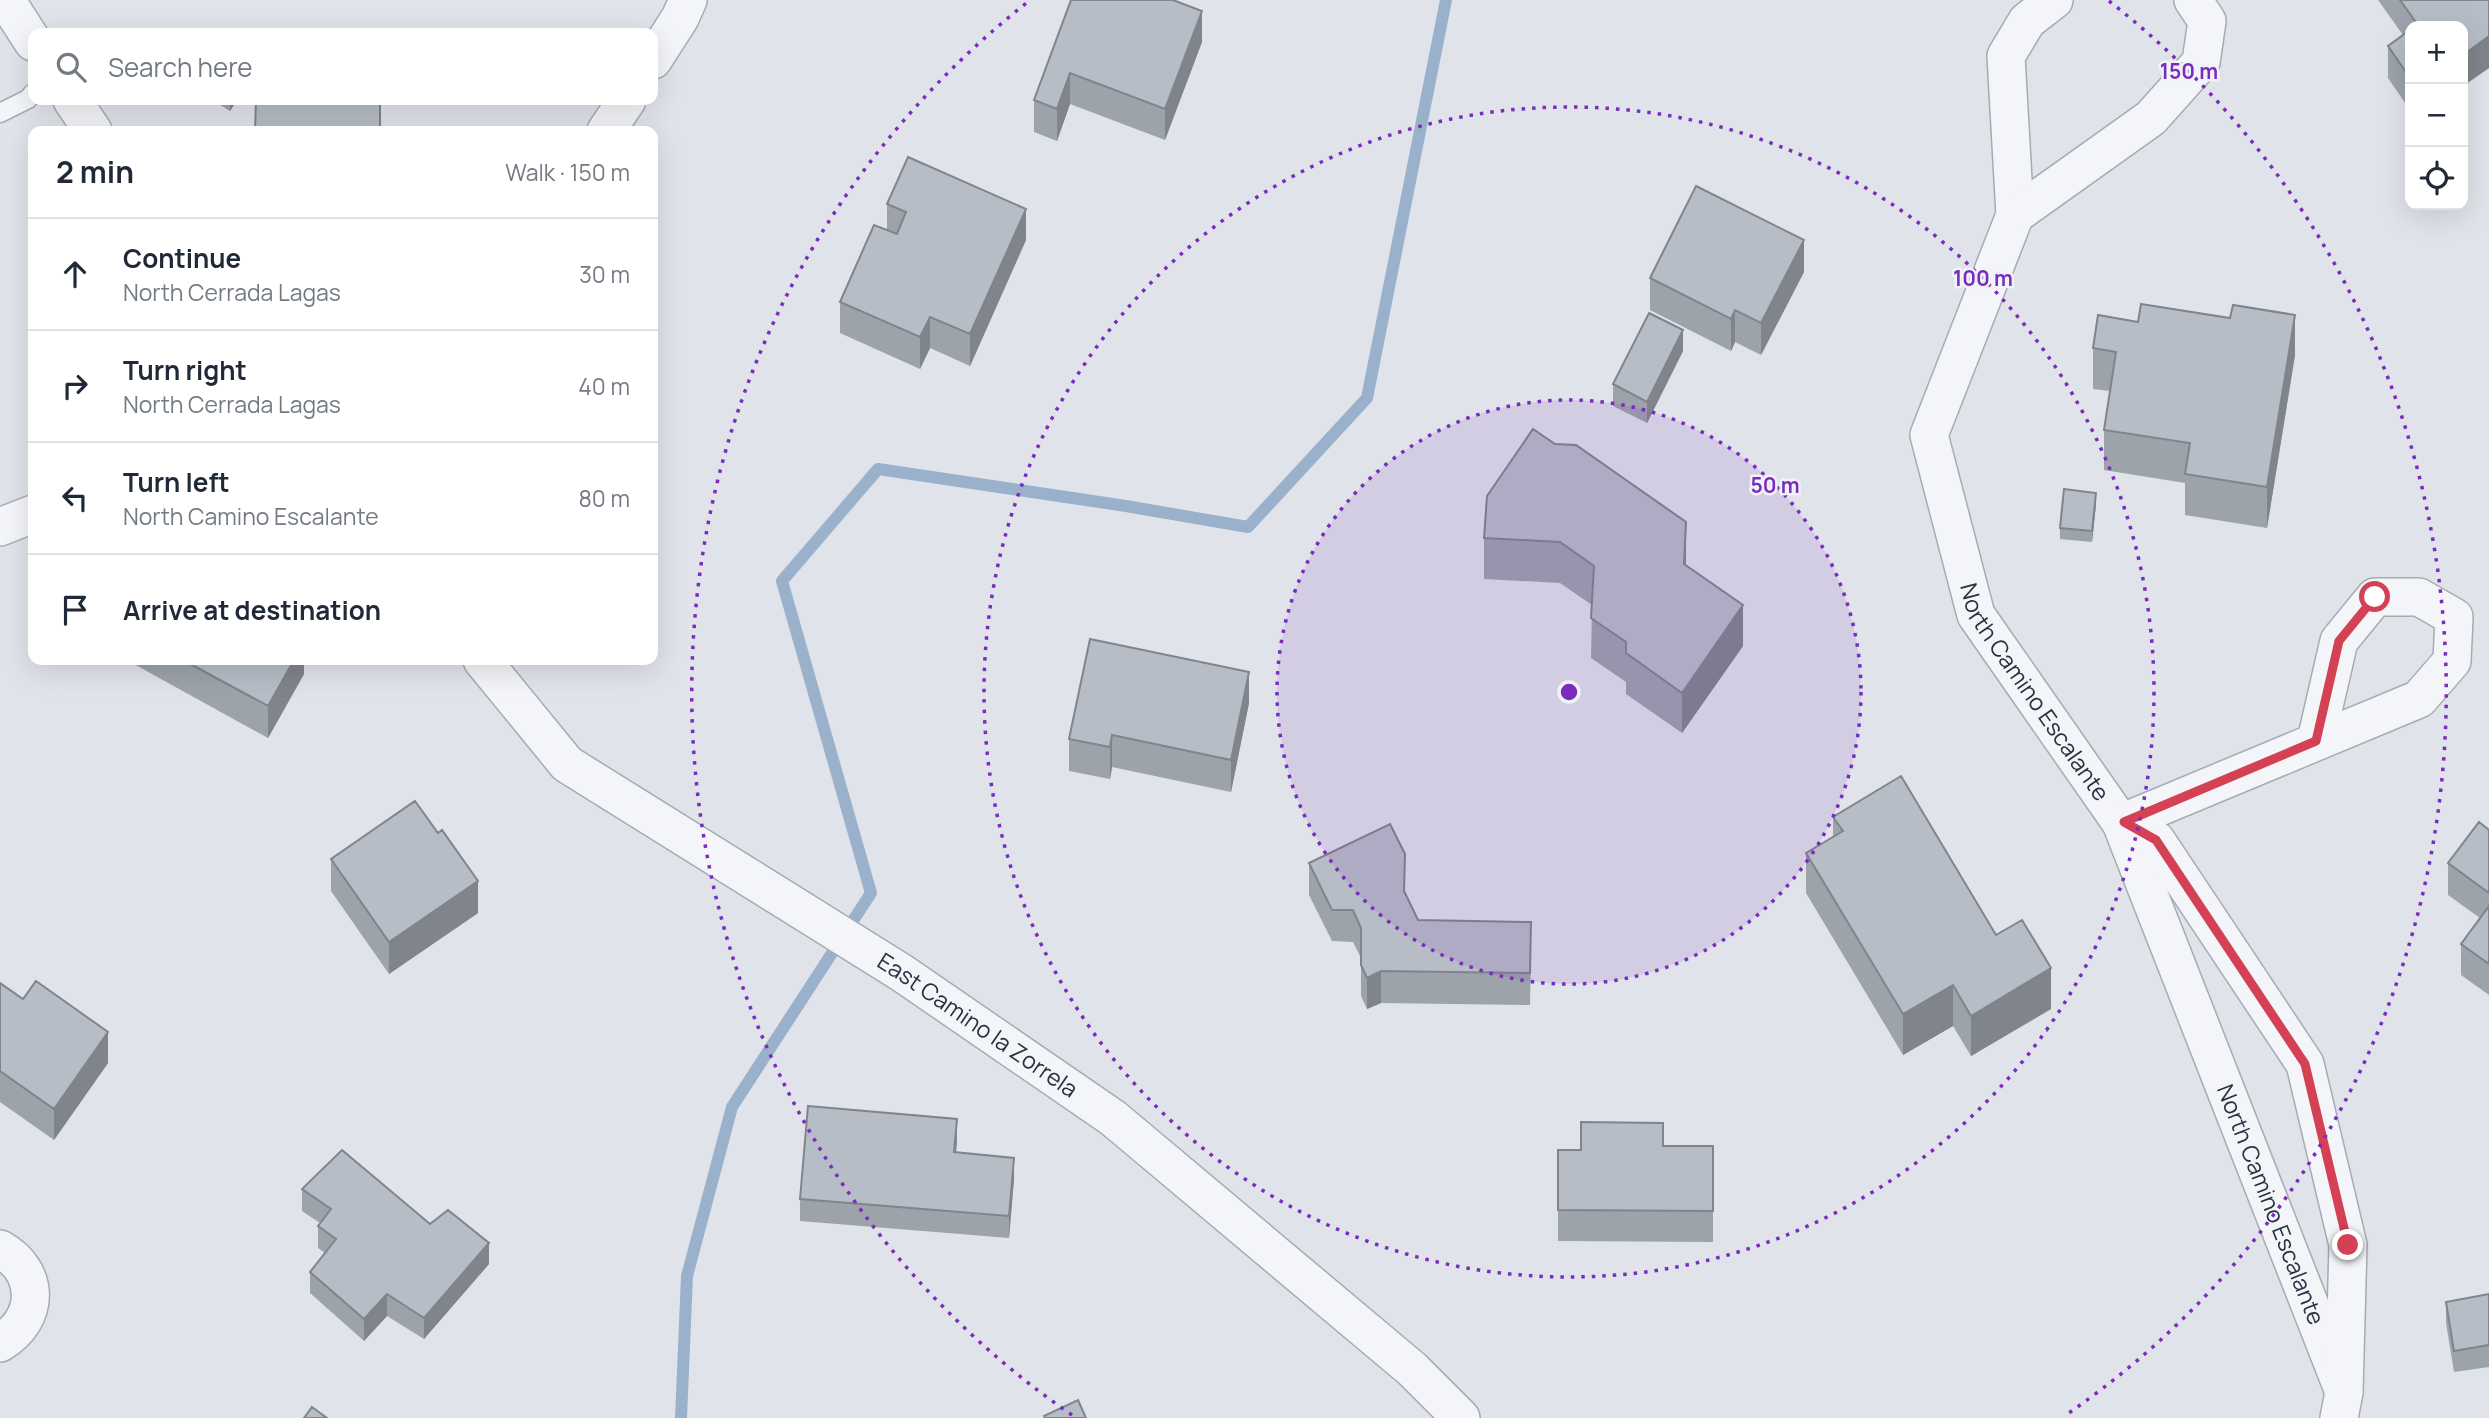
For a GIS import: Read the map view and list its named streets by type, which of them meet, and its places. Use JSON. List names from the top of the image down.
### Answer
{
  "streets": {
    "street": ["North Camino Escalante", "East Camino la Zorrela"]
  },
  "page": {
    "map_buttons": ["+", "−"],
    "search": "Search here",
    "heading": ["2 min", "Walk · 150 m"],
    "list": [
      ["Continue", "North Cerrada Lagas", "30 m"],
      ["Turn right", "North Cerrada Lagas", "40 m"],
      ["Turn left", "North Camino Escalante", "80 m"],
      "Arrive at destination"
    ]
  },
  "rings": ["150 m", "100 m", "50 m"]
}
